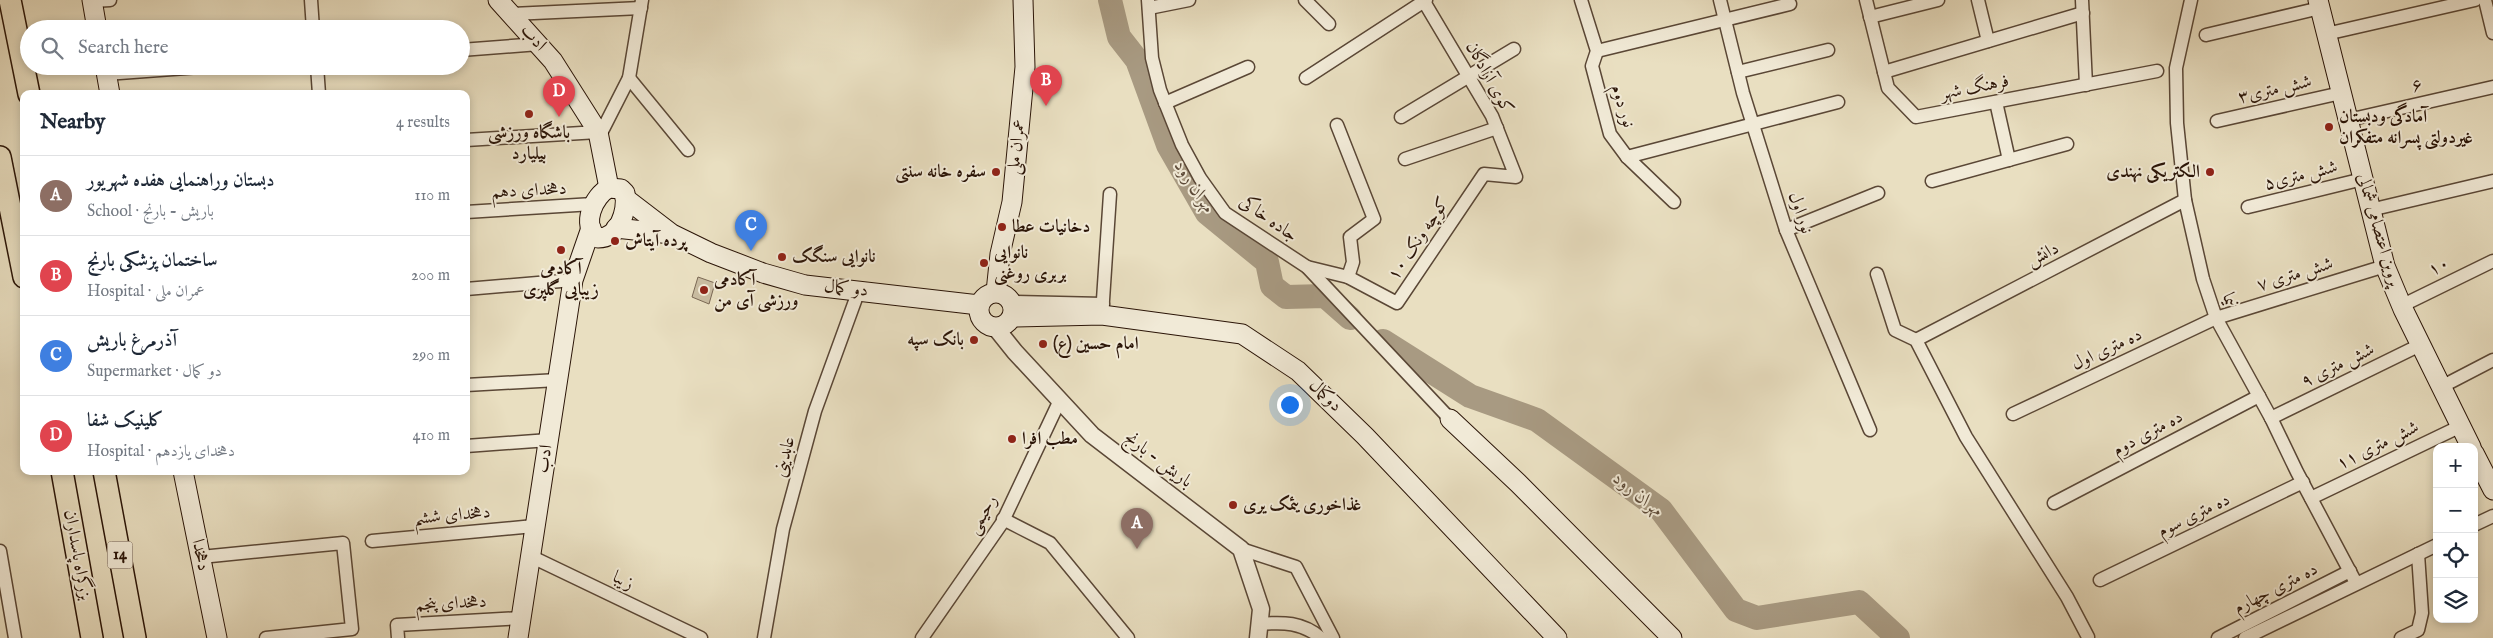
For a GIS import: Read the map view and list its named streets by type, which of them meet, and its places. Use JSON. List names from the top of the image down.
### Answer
{
  "streets": {
    "highway": ["بزرگراه پاسداران", "14"],
    "main road": [
      "ادب",
      "عمران ملی",
      "پروین اعتصامی شمالی",
      "دو کمال",
      "دوکمال",
      "دهخدا"
    ],
    "street": [
      "کوی آزادگان",
      "۶",
      "فرهنگ شهر",
      "شش متری۳",
      "نور دوم",
      "۵شش متری",
      "دهخدای دهم",
      "نور اول",
      "جاده خاکی",
      "کوچه ونک ۱۰",
      "دانش",
      "۱۰",
      "۷ شش متری",
      "نیما",
      "ده متری اول",
      "۹ شش متری",
      "ده متری دوم",
      "۱۱ شش متری",
      "عابدینی",
      "باریش - بارنج",
      "رحیمی",
      "دهخدای ششم",
      "ده متری سوم",
      "زیبا",
      "ده متری چهارم",
      "دهخدای پنجم"
    ]
  },
  "crossings": [
    ["ادب", "دهخدای دهم"],
    ["ادب", "دهخدای ششم"],
    ["ادب", "زیبا"],
    ["ادب", "دهخدای پنجم"],
    ["کوی آزادگان", "کوچه ونک ۱۰"],
    ["۶", "پروین اعتصامی شمالی"],
    ["شش متری۳", "پروین اعتصامی شمالی"],
    ["عمران ملی", "دوکمال"],
    ["۵شش متری", "پروین اعتصامی شمالی"],
    ["پروین اعتصامی شمالی", "۱۰"],
    ["پروین اعتصامی شمالی", "۷ شش متری"],
    ["پروین اعتصامی شمالی", "۹ شش متری"],
    ["پروین اعتصامی شمالی", "۱۱ شش متری"],
    ["دانش", "نیما"],
    ["۷ شش متری", "نیما"],
    ["۷ شش متری", "ده متری اول"],
    ["دو کمال", "عابدینی"],
    ["نیما", "ده متری اول"],
    ["نیما", "۹ شش متری"],
    ["نیما", "ده متری دوم"],
    ["نیما", "۱۱ شش متری"],
    ["نیما", "ده متری سوم"],
    ["نیما", "ده متری چهارم"],
    ["باریش - بارنج", "رحیمی"]
  ],
  "water": ["مهران رود"],
  "places": [
    "باشگاه ورزشی بیلیارد",
    "آمادگی ودبستان غیردولتی پسرانه متفکران",
    "سفره خانه سنتی",
    "الکتریکی نهندی",
    "دخانیات عطا",
    "پرده‌ آیتاش",
    "آکادمی زیبایی گلپری",
    "نانوایی سنگک",
    "نانوایی بربری روغنی",
    "آکادمی ورزشی آی من",
    "بانک سپه",
    "امام حسین (ع)",
    "مطب افرا",
    "غذاخوری یئمک یری"
  ],
  "page": {
    "search": "Search here",
    "pins": [
      "B",
      "D",
      "C",
      "A"
    ],
    "heading": ["Nearby", "4 results"],
    "list": [
      {
        "mark": "A",
        "name": "دبستان وراهنمایی هفده شهریور",
        "note": "School · باریش - بارنج",
        "value": "110 m"
      },
      {
        "mark": "B",
        "name": "ساختمان پزشکی بارنج",
        "note": "Hospital · عمران ملی",
        "value": "200 m"
      },
      {
        "mark": "C",
        "name": "آذرمرغ باریش",
        "note": "Supermarket · دو کمال",
        "value": "290 m"
      },
      {
        "mark": "D",
        "name": "کلینیک شفا",
        "note": "Hospital · دهخدای یازدهم",
        "value": "410 m"
      }
    ],
    "map_buttons": ["+", "−"]
  }
}
